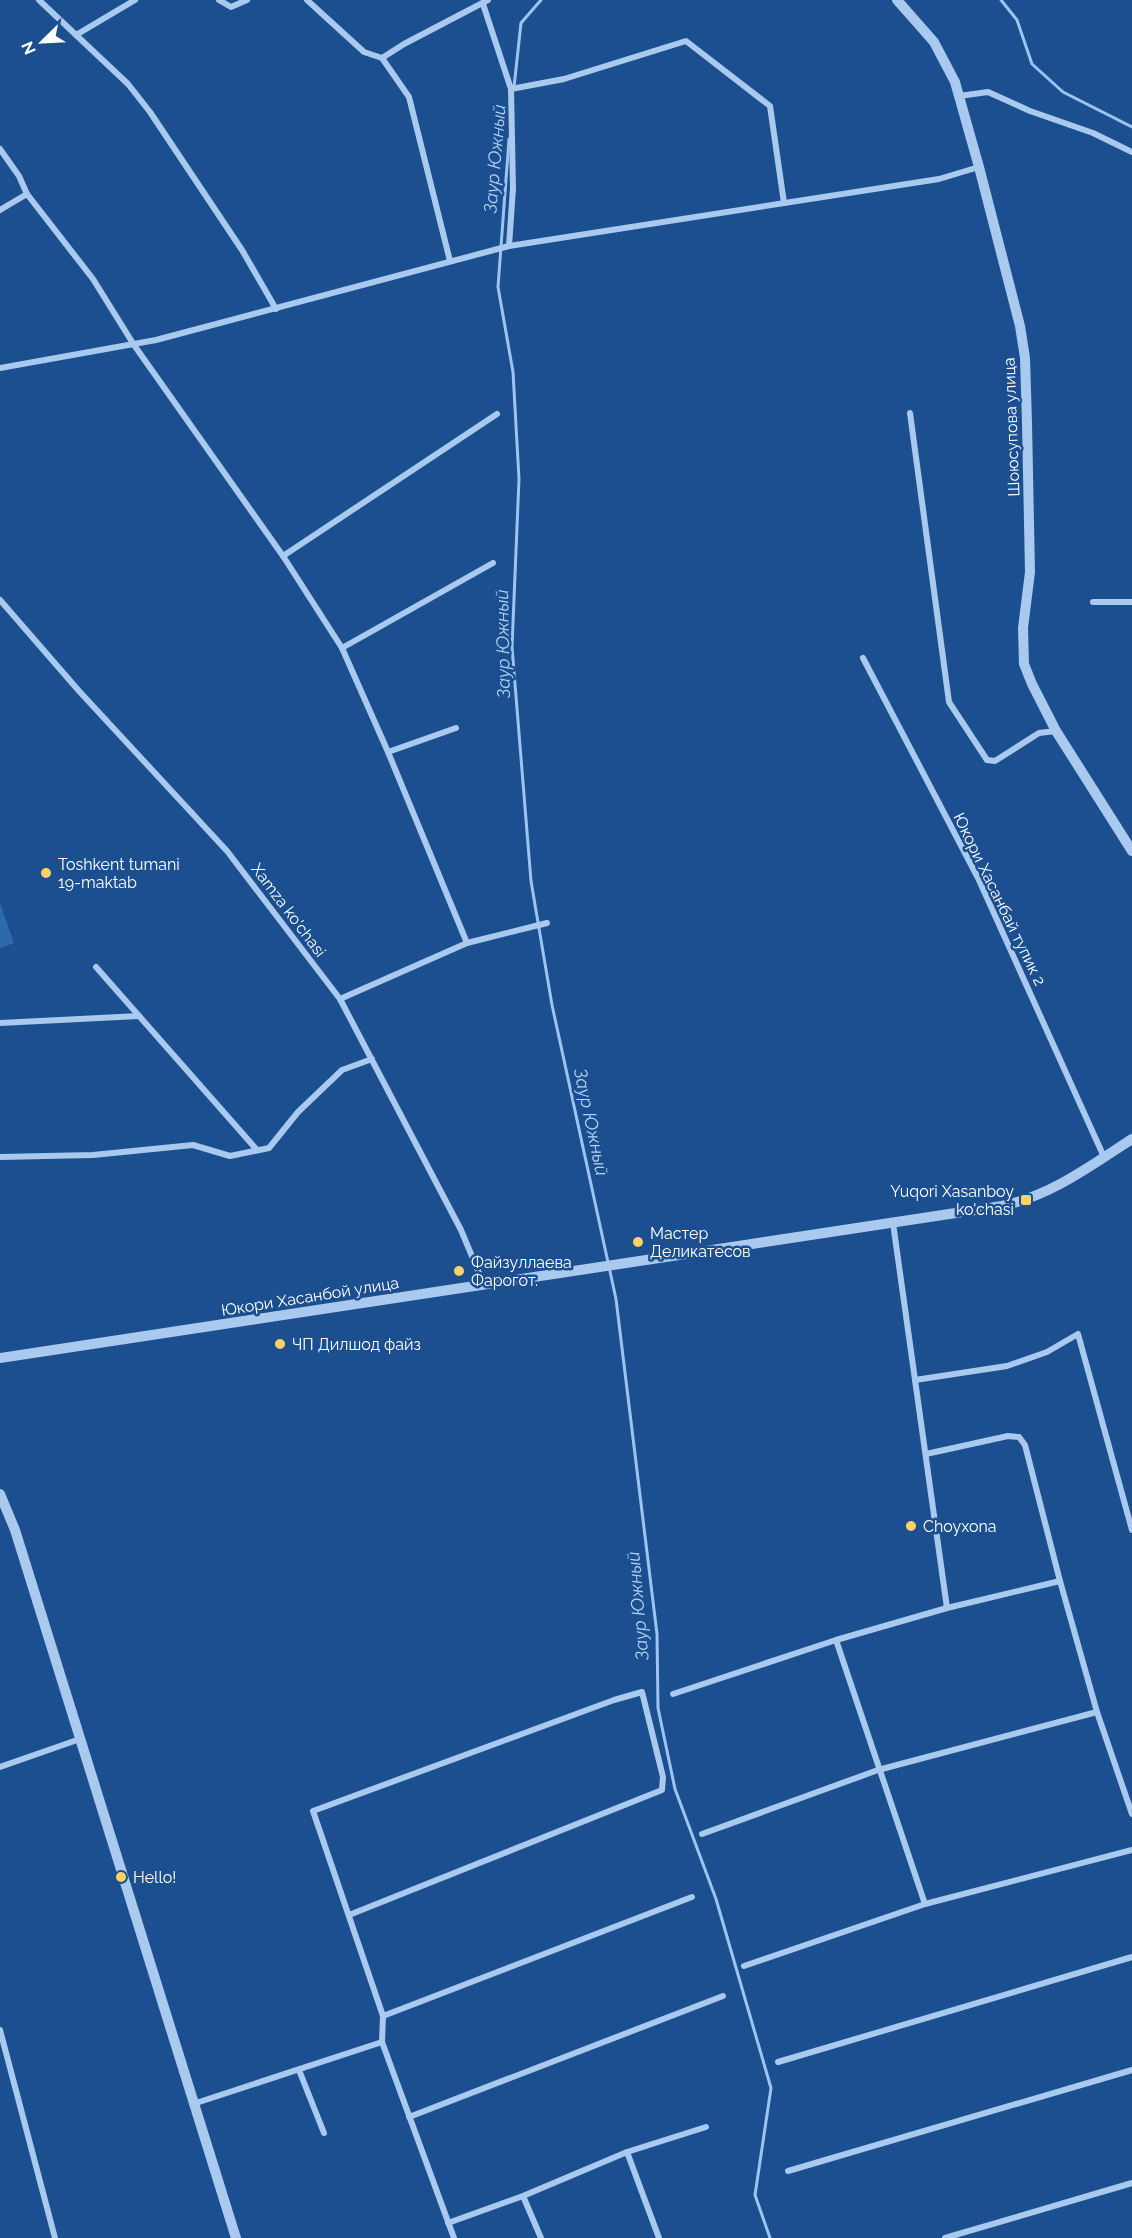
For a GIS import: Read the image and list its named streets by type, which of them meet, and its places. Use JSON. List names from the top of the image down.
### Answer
{
  "streets": {
    "street": [
      "Шоюсупова улица",
      "Юкори Хасанбай тупик 2",
      "Xamza ko'chasi",
      "Юкори Хасанбой улица"
    ]
  },
  "crossings": [
    ["Юкори Хасанбай тупик 2", "Юкори Хасанбой улица"],
    ["Xamza ko'chasi", "Юкори Хасанбой улица"]
  ],
  "water": ["Заур Южный"],
  "places": {
    "other": [
      "Toshkent tumani 19-maktab",
      "Мастер Деликатесов",
      "Файзуллаева Фарогот.",
      "ЧП Дилшод файз",
      "Choyxona",
      "Hello!"
    ],
    "transit": ["Yuqori Xasanboy ko'chasi"]
  },
  "north": "bottom left"
}
